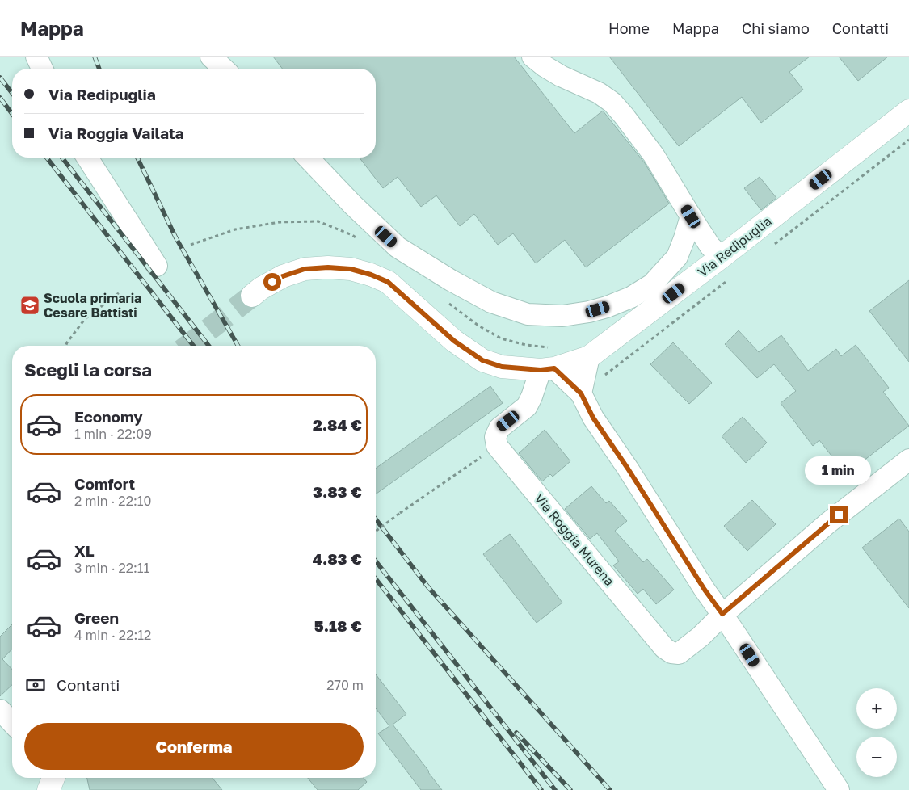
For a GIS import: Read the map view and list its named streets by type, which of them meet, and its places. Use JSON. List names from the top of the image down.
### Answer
{
  "streets": {
    "street": ["Via Redipuglia", "Via Roggia Murena"]
  },
  "places": {
    "school or university": ["Scuola primaria Cesare Battisti"]
  },
  "page": {
    "header": "Mappa",
    "nav": [
      "Home",
      "Mappa",
      "Chi siamo",
      "Contatti"
    ],
    "banner": ["Via Redipuglia", "Via Roggia Vailata"],
    "heading": "Scegli la corsa",
    "list": [
      {
        "name": "Economy",
        "note": "1 min · 22:09",
        "value": "2.84 €"
      },
      {
        "name": "Comfort",
        "note": "2 min · 22:10",
        "value": "3.83 €"
      },
      {
        "name": "XL",
        "note": "3 min · 22:11",
        "value": "4.83 €"
      },
      {
        "name": "Green",
        "note": "4 min · 22:12",
        "value": "5.18 €"
      }
    ],
    "bubble": "1 min",
    "pay": ["Contanti", "270 m"],
    "map_buttons": ["+", "−"],
    "buttons": "Conferma"
  }
}
